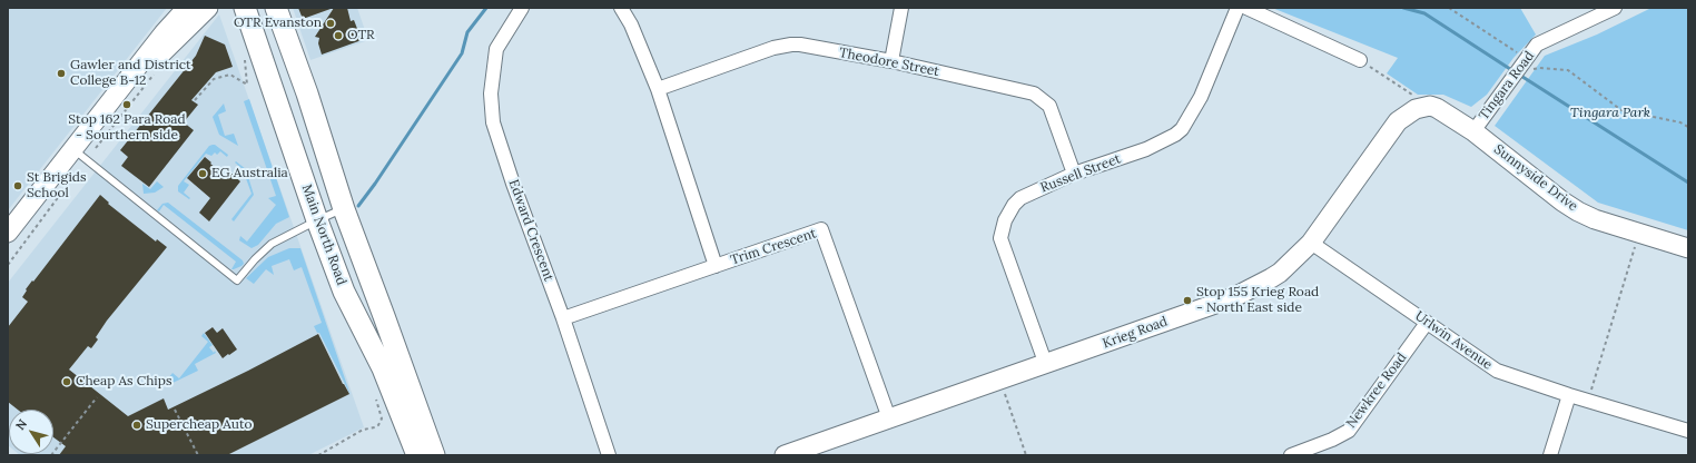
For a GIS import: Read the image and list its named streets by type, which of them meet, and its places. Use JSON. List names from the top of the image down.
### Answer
{
  "streets": {
    "main road": ["Main North Road"],
    "street": [
      "Theodore Street",
      "Tingara Road",
      "Russell Street",
      "Sunnyside Drive",
      "Edward Crescent",
      "Trim Crescent",
      "Krieg Road",
      "Urlwin Avenue",
      "Newkree Road"
    ]
  },
  "crossings": [
    ["Theodore Street", "Russell Street"],
    ["Tingara Road", "Sunnyside Drive"],
    ["Russell Street", "Krieg Road"],
    ["Sunnyside Drive", "Krieg Road"],
    ["Edward Crescent", "Trim Crescent"],
    ["Trim Crescent", "Krieg Road"],
    ["Krieg Road", "Urlwin Avenue"],
    ["Urlwin Avenue", "Newkree Road"]
  ],
  "parks": ["Tingara Park"],
  "places": [
    "OTR Evanston",
    "OTR",
    "Gawler and District College B-12",
    "Stop 162 Para Road - Sourthern side",
    "EG Australia",
    "St Brigids School",
    "Stop 155 Krieg Road - North East side",
    "Cheap As Chips",
    "Supercheap Auto"
  ],
  "north": "top left"
}
